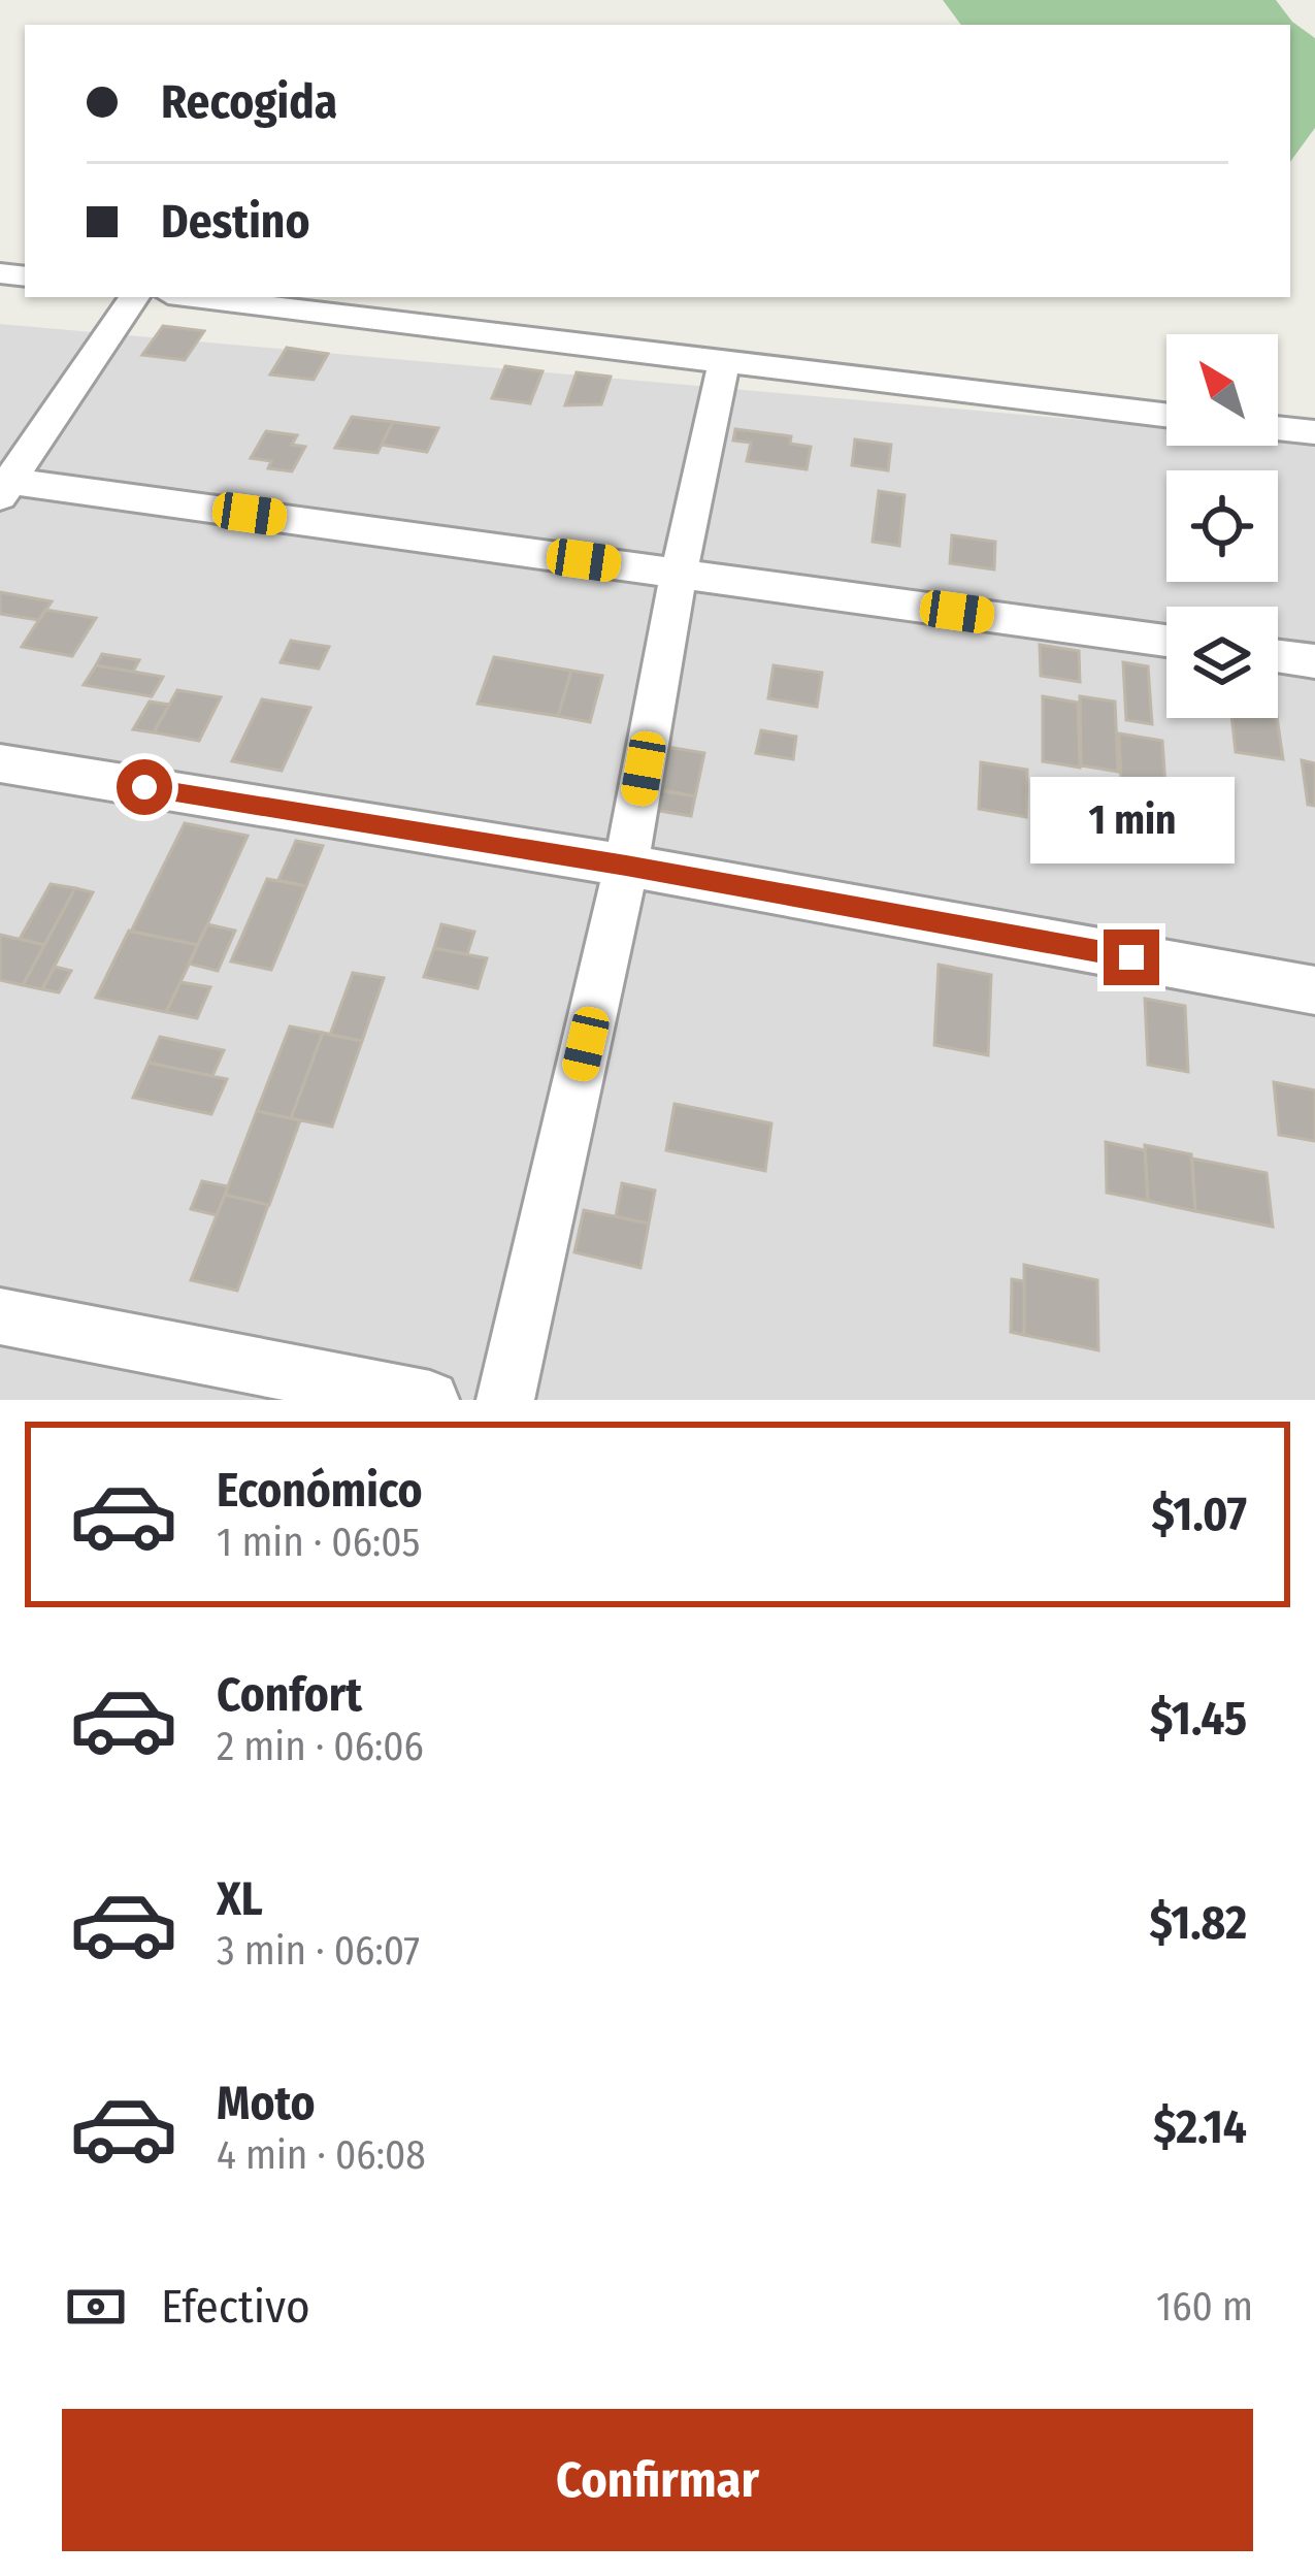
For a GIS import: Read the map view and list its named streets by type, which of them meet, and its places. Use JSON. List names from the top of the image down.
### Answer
{
  "north": "top left",
  "page": {
    "banner": ["Recogida", "Destino"],
    "bubble": "1 min",
    "list": [
      {
        "name": "Económico",
        "note": "1 min · 06:05",
        "value": "$1.07"
      },
      {
        "name": "Confort",
        "note": "2 min · 06:06",
        "value": "$1.45"
      },
      {
        "name": "XL",
        "note": "3 min · 06:07",
        "value": "$1.82"
      },
      {
        "name": "Moto",
        "note": "4 min · 06:08",
        "value": "$2.14"
      }
    ],
    "pay": ["Efectivo", "160 m"],
    "buttons": "Confirmar"
  }
}
